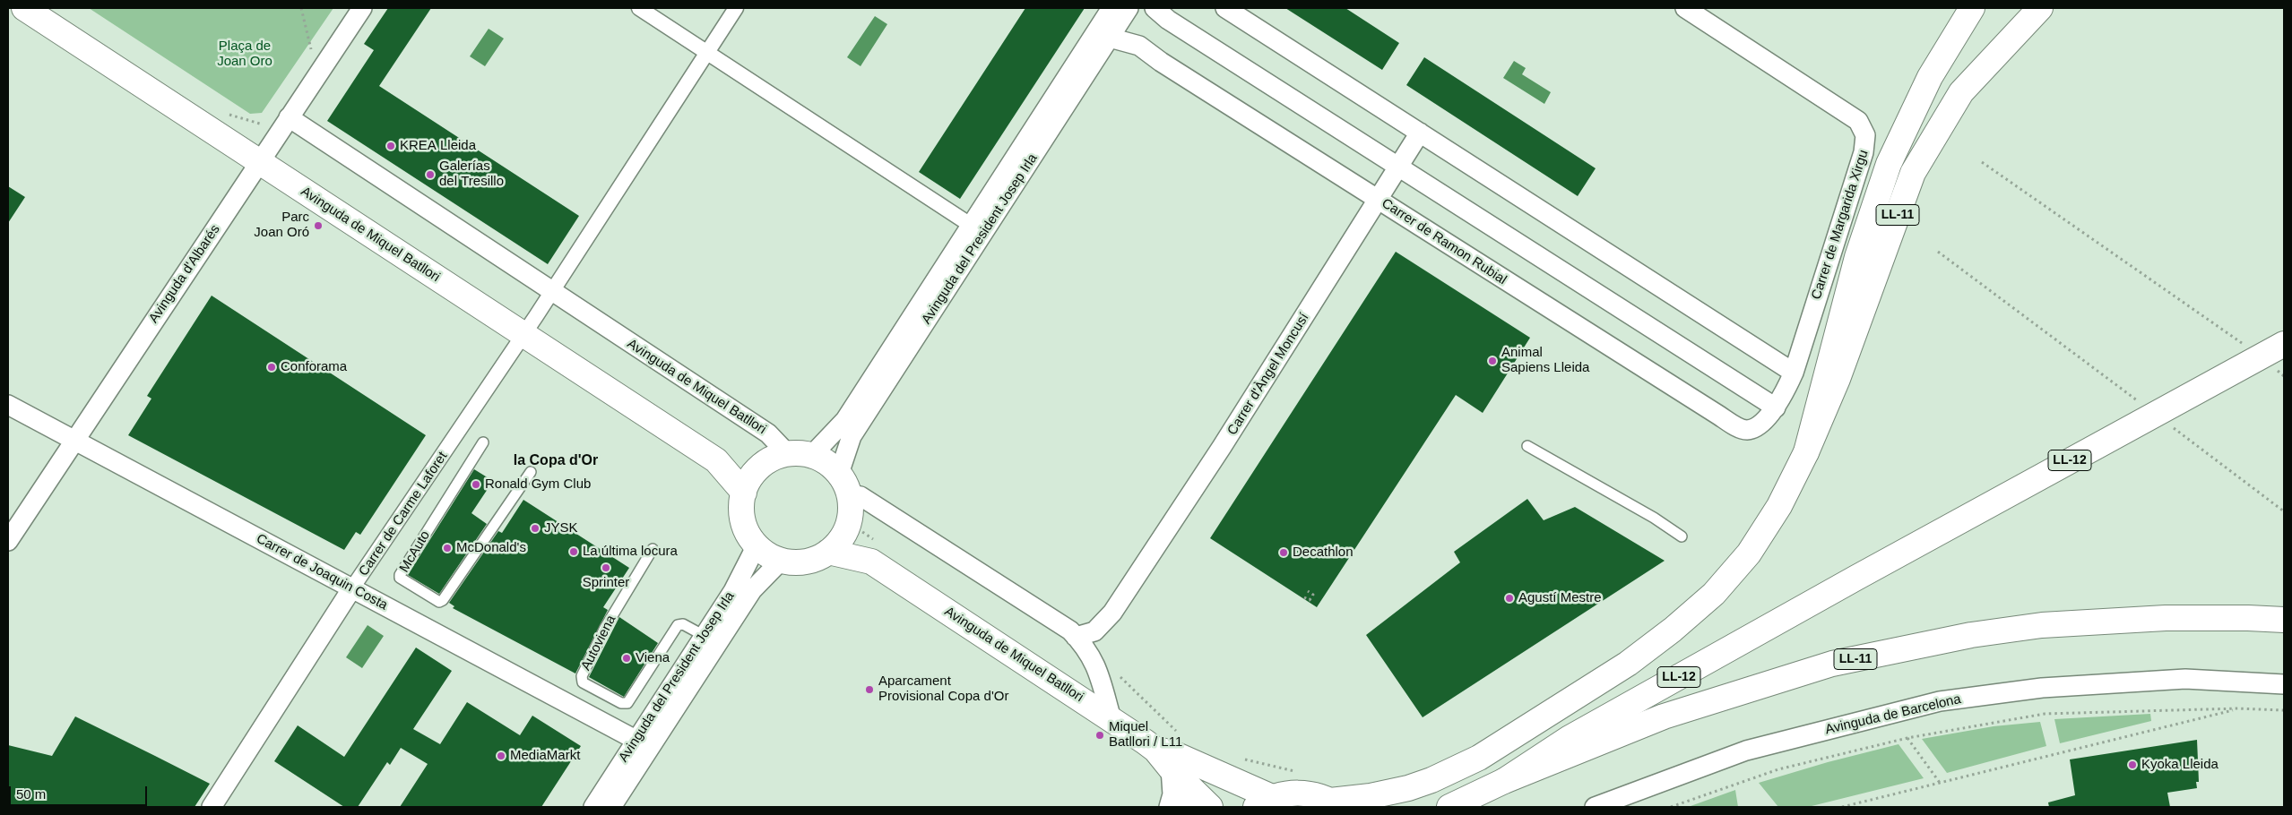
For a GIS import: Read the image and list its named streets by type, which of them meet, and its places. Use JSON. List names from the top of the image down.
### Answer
{
  "streets": {
    "main road": ["LL-11", "Avinguda de Miquel Batllori", "LL-12"],
    "street": [
      "Carrer de Margarida Xirgu",
      "Avinguda del President Josep Irla",
      "Carrer de Ramon Rubial",
      "Avinguda d'Albarés",
      "Carrer d'Àngel Moncusí",
      "Carrer de Carme Laforet",
      "Carrer de Joaquin Costa",
      "Avinguda de Barcelona"
    ],
    "lane": ["McAuto", "Autoviena"]
  },
  "crossings": [
    ["LL-11", "Avinguda de Miquel Batllori"],
    ["LL-11", "LL-12"],
    ["Carrer de Margarida Xirgu", "Carrer de Ramon Rubial"],
    ["Avinguda de Miquel Batllori", "Avinguda del President Josep Irla"],
    ["Avinguda de Miquel Batllori", "Avinguda d'Albarés"],
    ["Avinguda de Miquel Batllori", "Carrer de Carme Laforet"],
    ["Avinguda del President Josep Irla", "Carrer de Ramon Rubial"],
    ["Avinguda del President Josep Irla", "Carrer de Joaquin Costa"],
    ["Avinguda del President Josep Irla", "Autoviena"],
    ["Carrer de Ramon Rubial", "Carrer d'Àngel Moncusí"],
    ["Avinguda d'Albarés", "Carrer de Joaquin Costa"],
    ["Carrer de Carme Laforet", "Carrer de Joaquin Costa"]
  ],
  "districts": ["la Copa d'Or"],
  "parks": ["Plaça de Joan Oro"],
  "places": [
    "KREA Lleida",
    "Galerías del Tresillo",
    "Parc Joan Oró",
    "Animal Sapiens Lleida",
    "Conforama",
    "Ronald Gym Club",
    "JYSK",
    "McDonald's",
    "La última locura",
    "Decathlon",
    "Sprinter",
    "Agustí Mestre",
    "Viena",
    "Aparcament Provisional Copa d'Or",
    "Miquel Batllori / L11",
    "MediaMarkt",
    "Kyoka Lleida"
  ],
  "scale_bar": "50 m"
}
